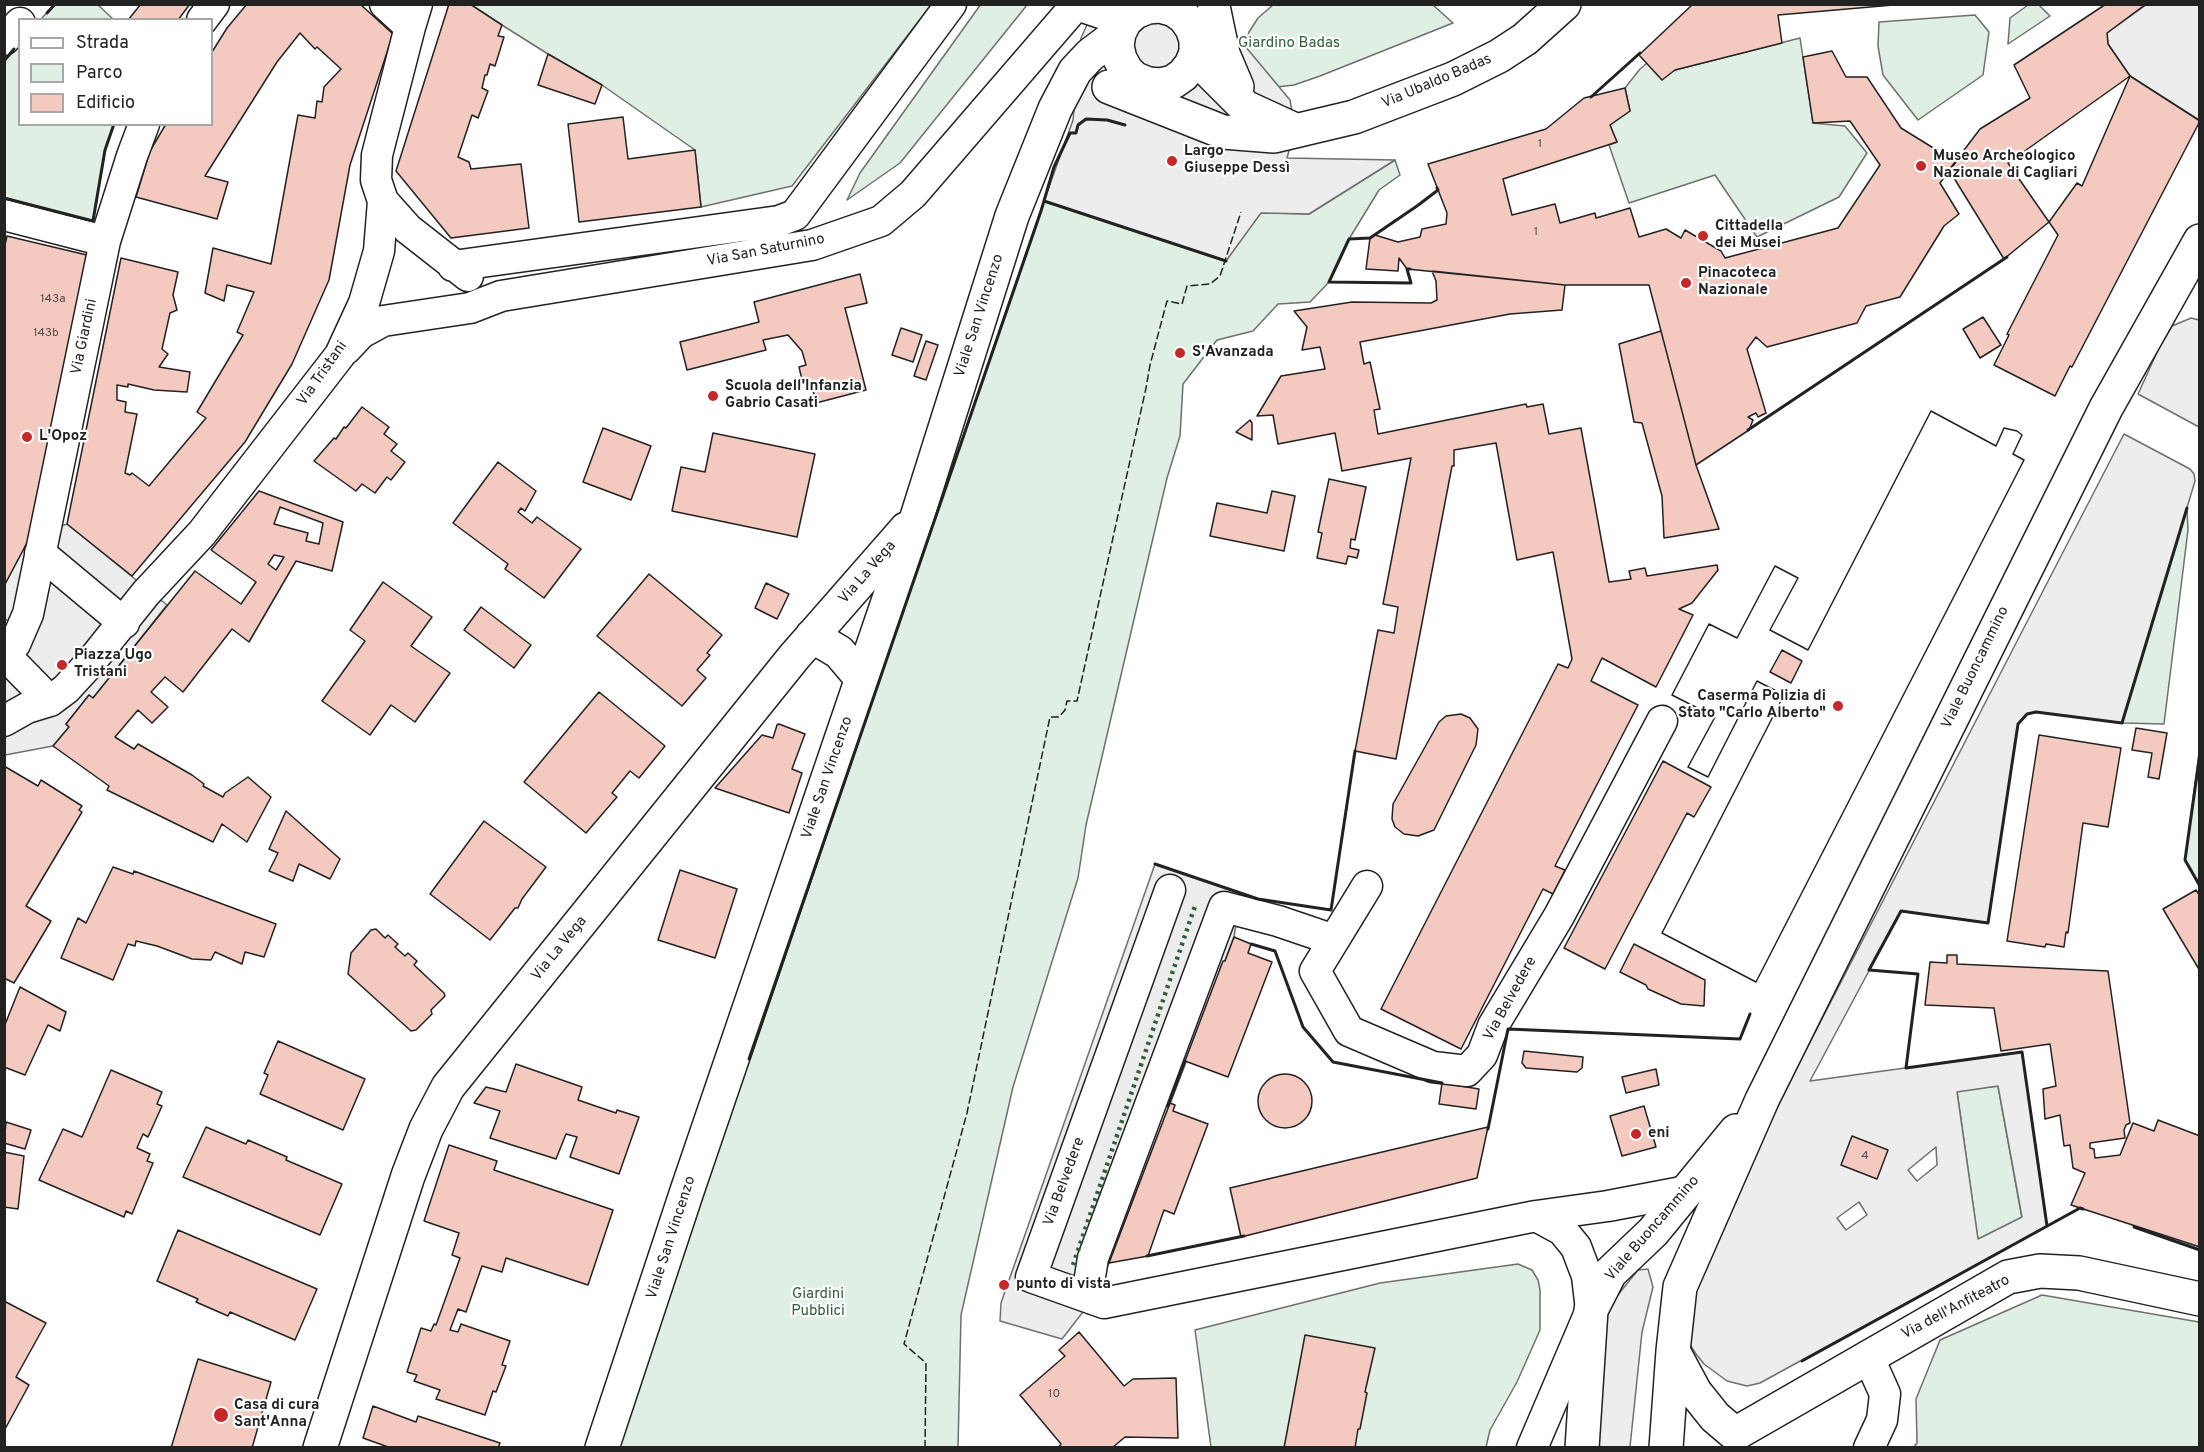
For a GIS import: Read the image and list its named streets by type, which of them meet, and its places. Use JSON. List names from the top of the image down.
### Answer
{
  "streets": {
    "street": [
      "Via Ubaldo Badas",
      "Via San Saturnino",
      "Viale San Vincenzo",
      "Via Giardini",
      "Via Tristani",
      "Via La Vega",
      "Viale Buoncammino",
      "Via Belvedere",
      "Via dell'Anfiteatro"
    ]
  },
  "crossings": [
    ["Via Ubaldo Badas", "Via San Saturnino"],
    ["Via Ubaldo Badas", "Viale San Vincenzo"],
    ["Via San Saturnino", "Viale San Vincenzo"],
    ["Via San Saturnino", "Via Tristani"],
    ["Viale San Vincenzo", "Via La Vega"],
    ["Viale Buoncammino", "Via Belvedere"],
    ["Viale Buoncammino", "Via dell'Anfiteatro"]
  ],
  "parks": ["Giardino Badas", "Giardini Pubblici"],
  "places": [
    "Largo Giuseppe Dessì",
    "Museo Archeologico Nazionale di Cagliari",
    "Cittadella dei Musei",
    "Pinacoteca Nazionale",
    "S'Avanzada",
    "Scuola dell'Infanzia Gabrio Casati",
    "L'Opoz",
    "Piazza Ugo Tristani",
    "Caserma Polizia di Stato \"Carlo Alberto\"",
    "eni",
    "punto di vista",
    "Casa di cura Sant'Anna"
  ],
  "house_numbers": [
    "1",
    "1",
    "143a",
    "143b",
    "4",
    "10"
  ],
  "legend": ["Strada", "Parco", "Edificio"]
}
